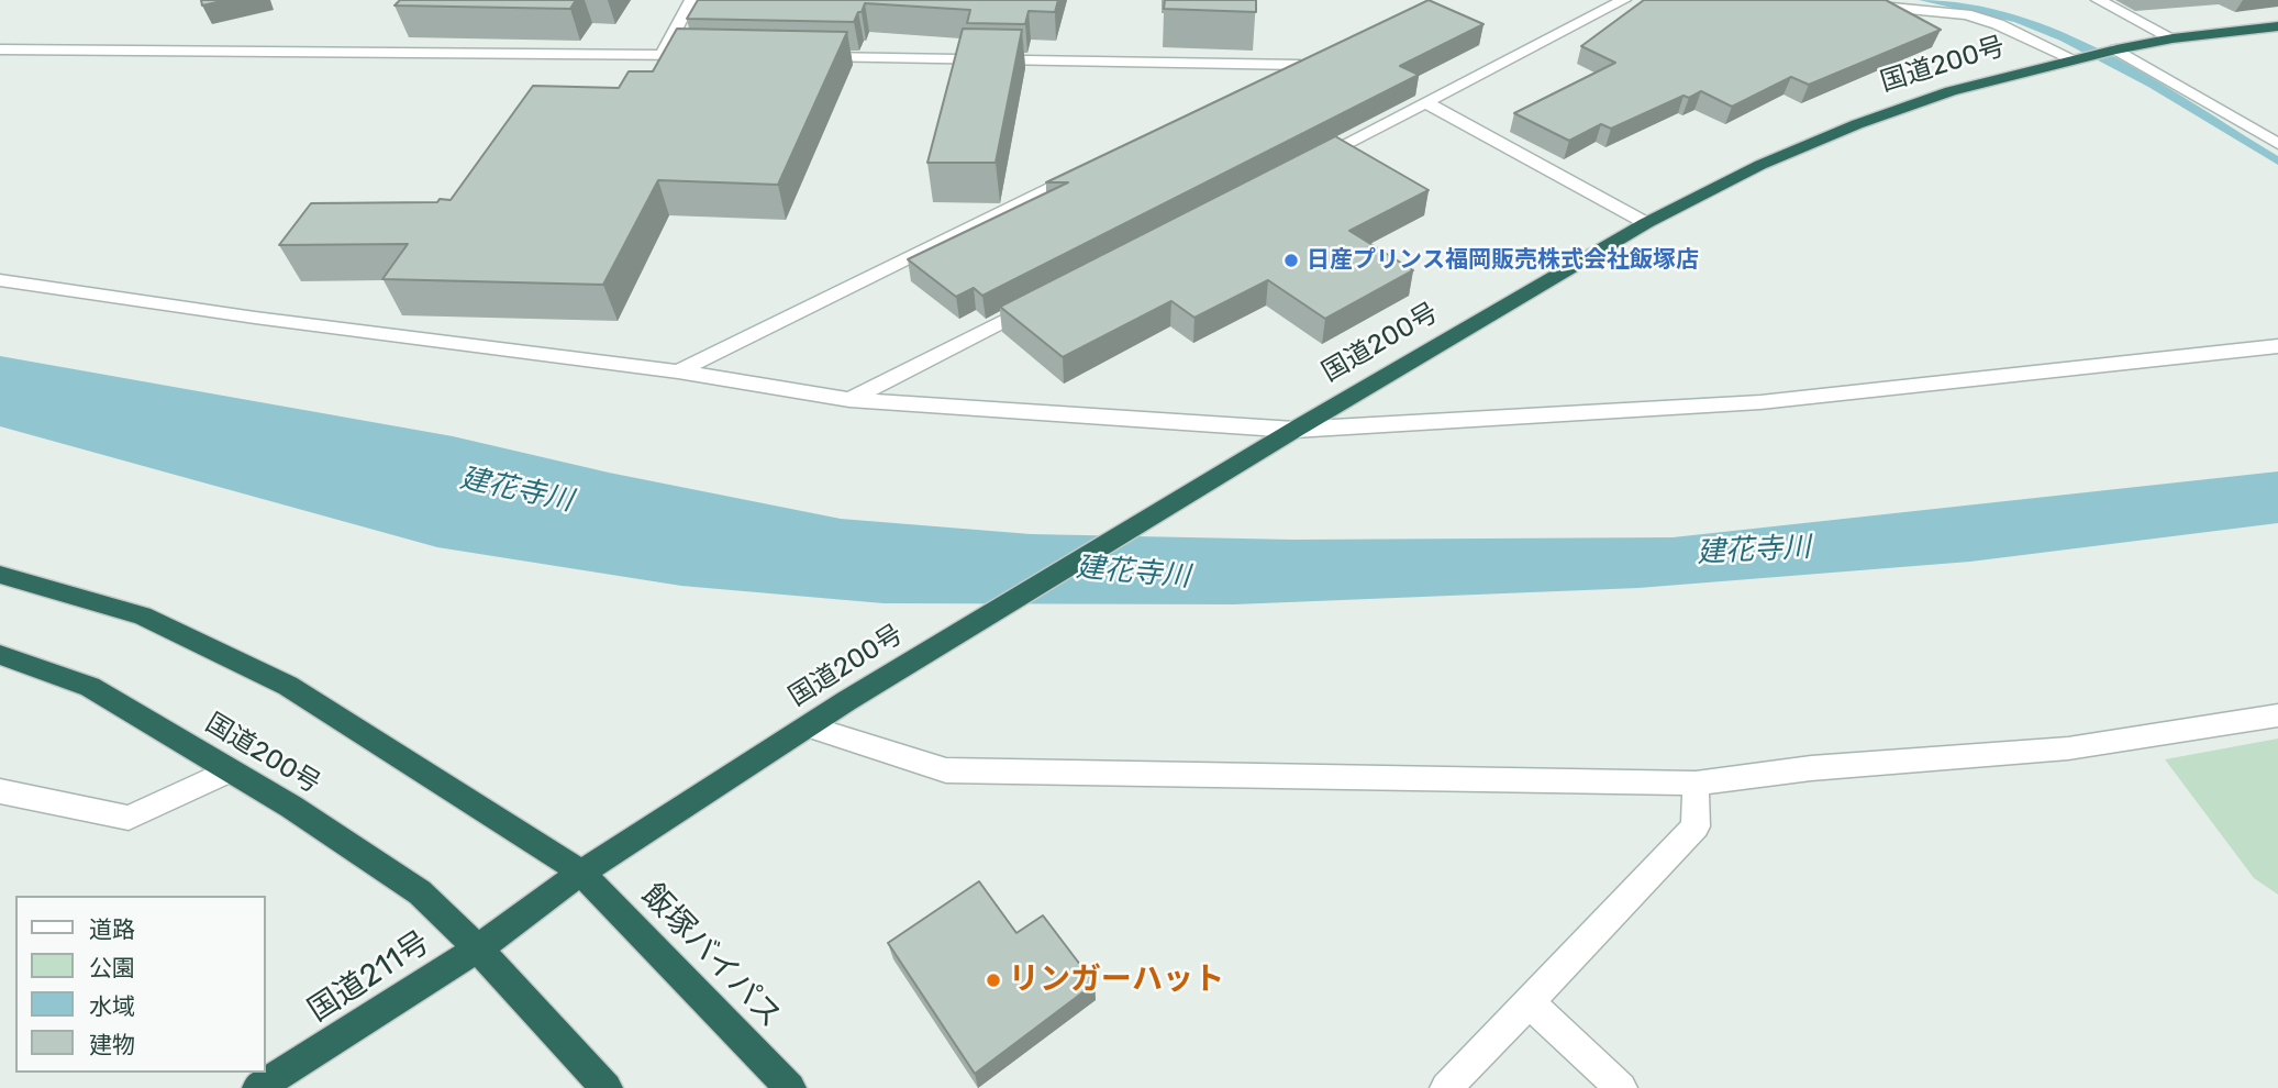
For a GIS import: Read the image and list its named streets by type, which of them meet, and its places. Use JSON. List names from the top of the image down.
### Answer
{
  "streets": {
    "highway": ["国道200号", "飯塚バイパス", "国道211号"]
  },
  "crossings": [
    ["国道200号", "飯塚バイパス"],
    ["国道200号", "国道211号"]
  ],
  "water": ["建花寺川"],
  "places": ["日産プリンス福岡販売株式会社飯塚店", "リンガーハット"],
  "legend": [
    "道路",
    "公園",
    "水域",
    "建物"
  ]
}
